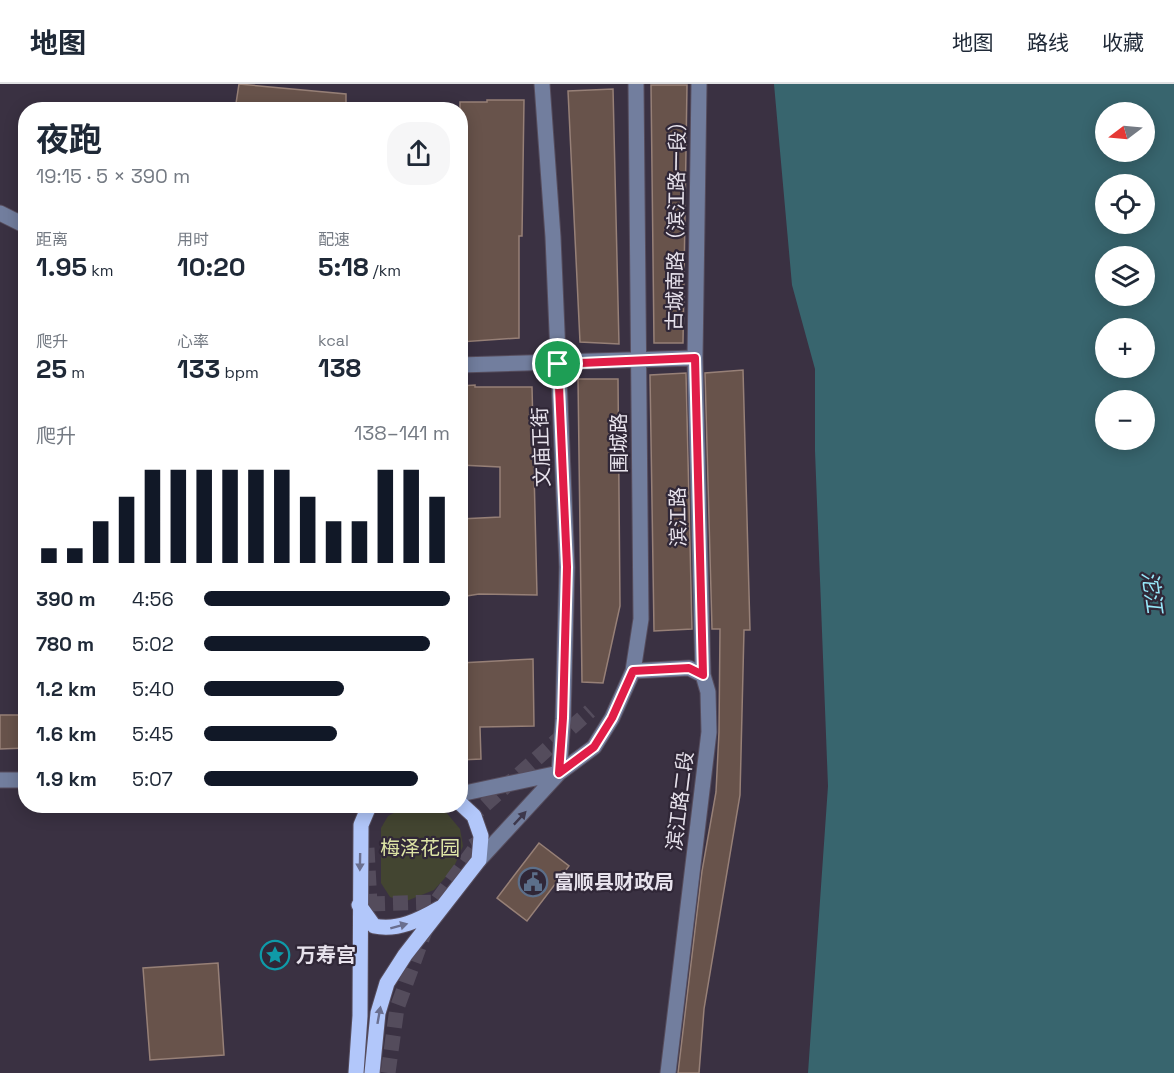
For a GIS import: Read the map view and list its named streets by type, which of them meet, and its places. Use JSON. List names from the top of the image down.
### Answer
{
  "streets": {
    "street": [
      "古城南路（滨江路一段）",
      "围城路",
      "文庙正街",
      "滨江路",
      "滨江路二段"
    ]
  },
  "crossings": [
    ["古城南路（滨江路一段）", "滨江路"],
    ["围城路", "文庙正街"],
    ["滨江路", "滨江路二段"]
  ],
  "water": ["沱江"],
  "parks": ["梅泽花园"],
  "places": {
    "public building": ["富顺县财政局"],
    "place": ["万寿宫"]
  },
  "north": "left",
  "page": {
    "header": "地图",
    "nav": ["地图", "路线", "收藏"],
    "map_buttons": ["+", "−"],
    "heading": ["夜跑", "19:15 · 5 × 390 m"],
    "stats": [
      ["距离", "1.95 km"],
      ["用时", "10:20"],
      ["配速", "5:18 /km"],
      ["爬升", "25 m"],
      ["心率", "133 bpm"],
      ["kcal", "138"]
    ],
    "chart": ["爬升", "138–141 m"],
    "list": [
      {
        "name": "390 m",
        "note": "4:56"
      },
      {
        "name": "780 m",
        "note": "5:02"
      },
      {
        "name": "1.2 km",
        "note": "5:40"
      },
      {
        "name": "1.6 km",
        "note": "5:45"
      },
      {
        "name": "1.9 km",
        "note": "5:07"
      }
    ]
  }
}
